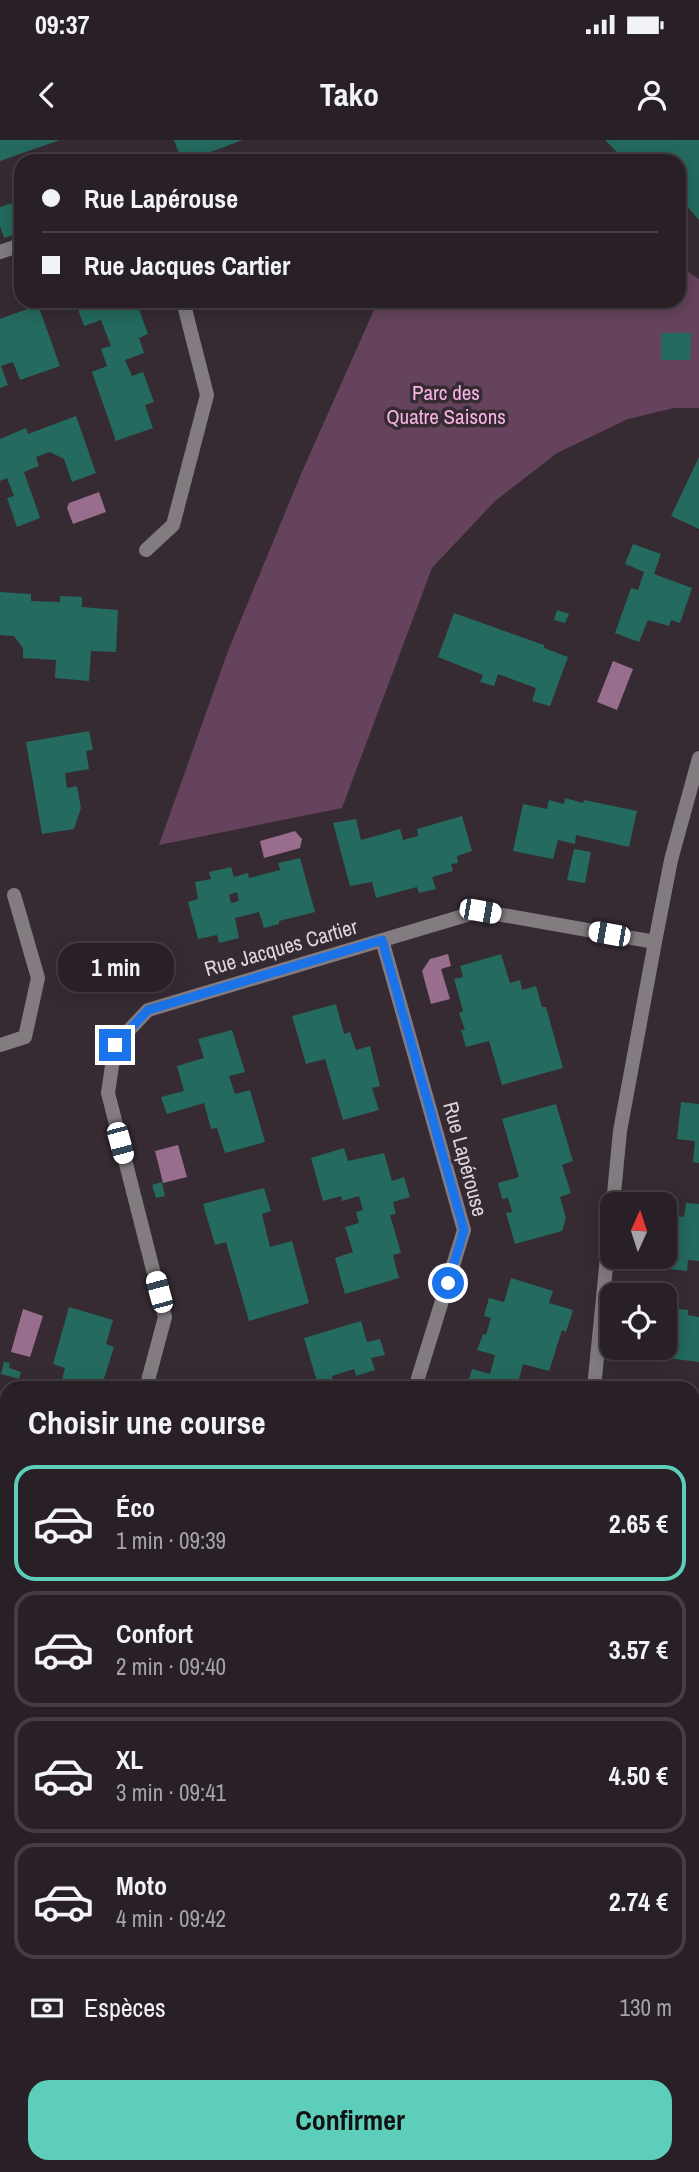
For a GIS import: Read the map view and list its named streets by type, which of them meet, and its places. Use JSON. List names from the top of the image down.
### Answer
{
  "streets": {
    "street": ["Rue Jacques Cartier", "Rue Lapérouse"]
  },
  "crossings": [
    ["Rue Jacques Cartier", "Rue Lapérouse"]
  ],
  "parks": ["Parc des Quatre Saisons"],
  "north": "top",
  "page": {
    "status": "09:37",
    "header": "Tako",
    "banner": ["Rue Lapérouse", "Rue Jacques Cartier"],
    "bubble": "1 min",
    "heading": "Choisir une course",
    "list": [
      {
        "name": "Éco",
        "note": "1 min · 09:39",
        "value": "2.65 €"
      },
      {
        "name": "Confort",
        "note": "2 min · 09:40",
        "value": "3.57 €"
      },
      {
        "name": "XL",
        "note": "3 min · 09:41",
        "value": "4.50 €"
      },
      {
        "name": "Moto",
        "note": "4 min · 09:42",
        "value": "2.74 €"
      }
    ],
    "pay": ["Espèces", "130 m"],
    "buttons": "Confirmer"
  }
}
